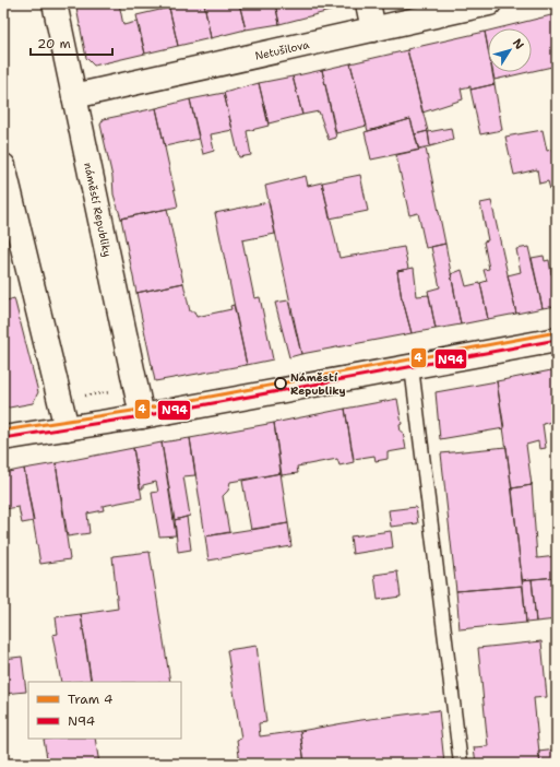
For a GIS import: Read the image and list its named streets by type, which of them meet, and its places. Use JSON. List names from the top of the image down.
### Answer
{
  "streets": {
    "street": ["Netušilova", "náměstí Republiky"]
  },
  "crossings": [
    ["Netušilova", "náměstí Republiky"]
  ],
  "places": ["Náměstí Republiky"],
  "lines": ["tram line 4", "transit line N94"],
  "legend": ["Tram 4", "N94"],
  "scale_bar": "20 m",
  "north": "top right"
}
